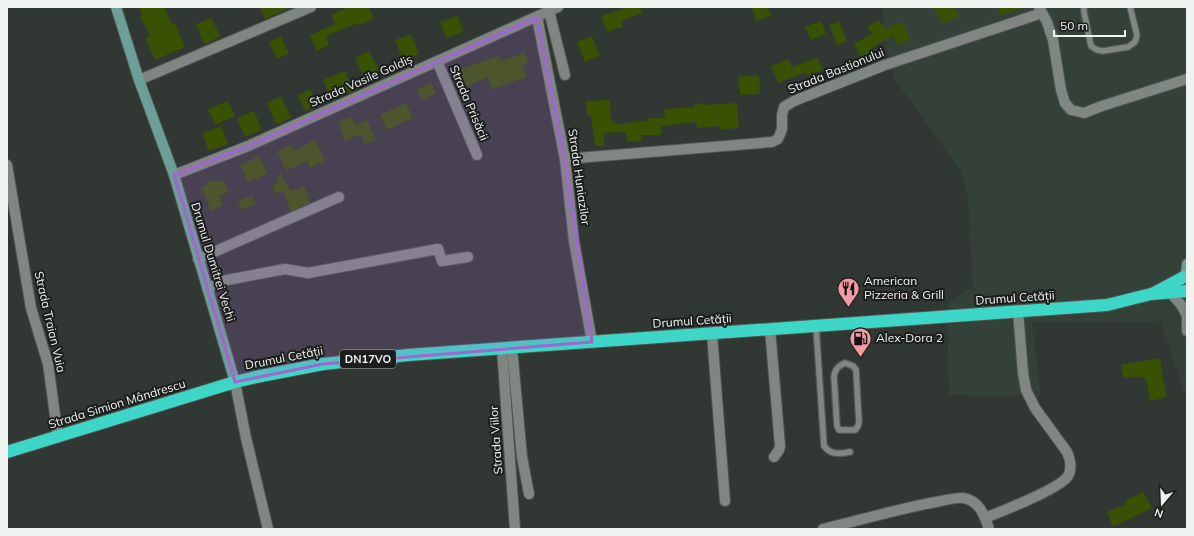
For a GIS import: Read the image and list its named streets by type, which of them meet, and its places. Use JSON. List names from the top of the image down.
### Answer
{
  "streets": {
    "highway": ["Drumul Cetății", "DN17VO", "Strada Simion Mândrescu"],
    "street": [
      "Strada Bastionului",
      "Strada Vasile Goldiș",
      "Strada Prisăcii",
      "Strada Huniazilor",
      "Drumul Dumitrei Vechi",
      "Strada Traian Vuia",
      "Strada Viilor"
    ]
  },
  "crossings": [
    ["Strada Bastionului", "Strada Huniazilor"],
    ["Strada Vasile Goldiș", "Strada Prisăcii"],
    ["Strada Vasile Goldiș", "Strada Huniazilor"],
    ["Strada Vasile Goldiș", "Drumul Dumitrei Vechi"],
    ["Strada Huniazilor", "Drumul Cetății"],
    ["Drumul Dumitrei Vechi", "Drumul Cetății"],
    ["Drumul Dumitrei Vechi", "Strada Simion Mândrescu"],
    ["Drumul Cetății", "Strada Simion Mândrescu"],
    ["Drumul Cetății", "Strada Viilor"],
    ["Strada Traian Vuia", "Strada Simion Mândrescu"]
  ],
  "places": {
    "restaurant": ["American Pizzeria & Grill"],
    "fuel station": ["Alex-Dora 2"]
  },
  "scale_bar": "50 m",
  "north": "bottom"
}
